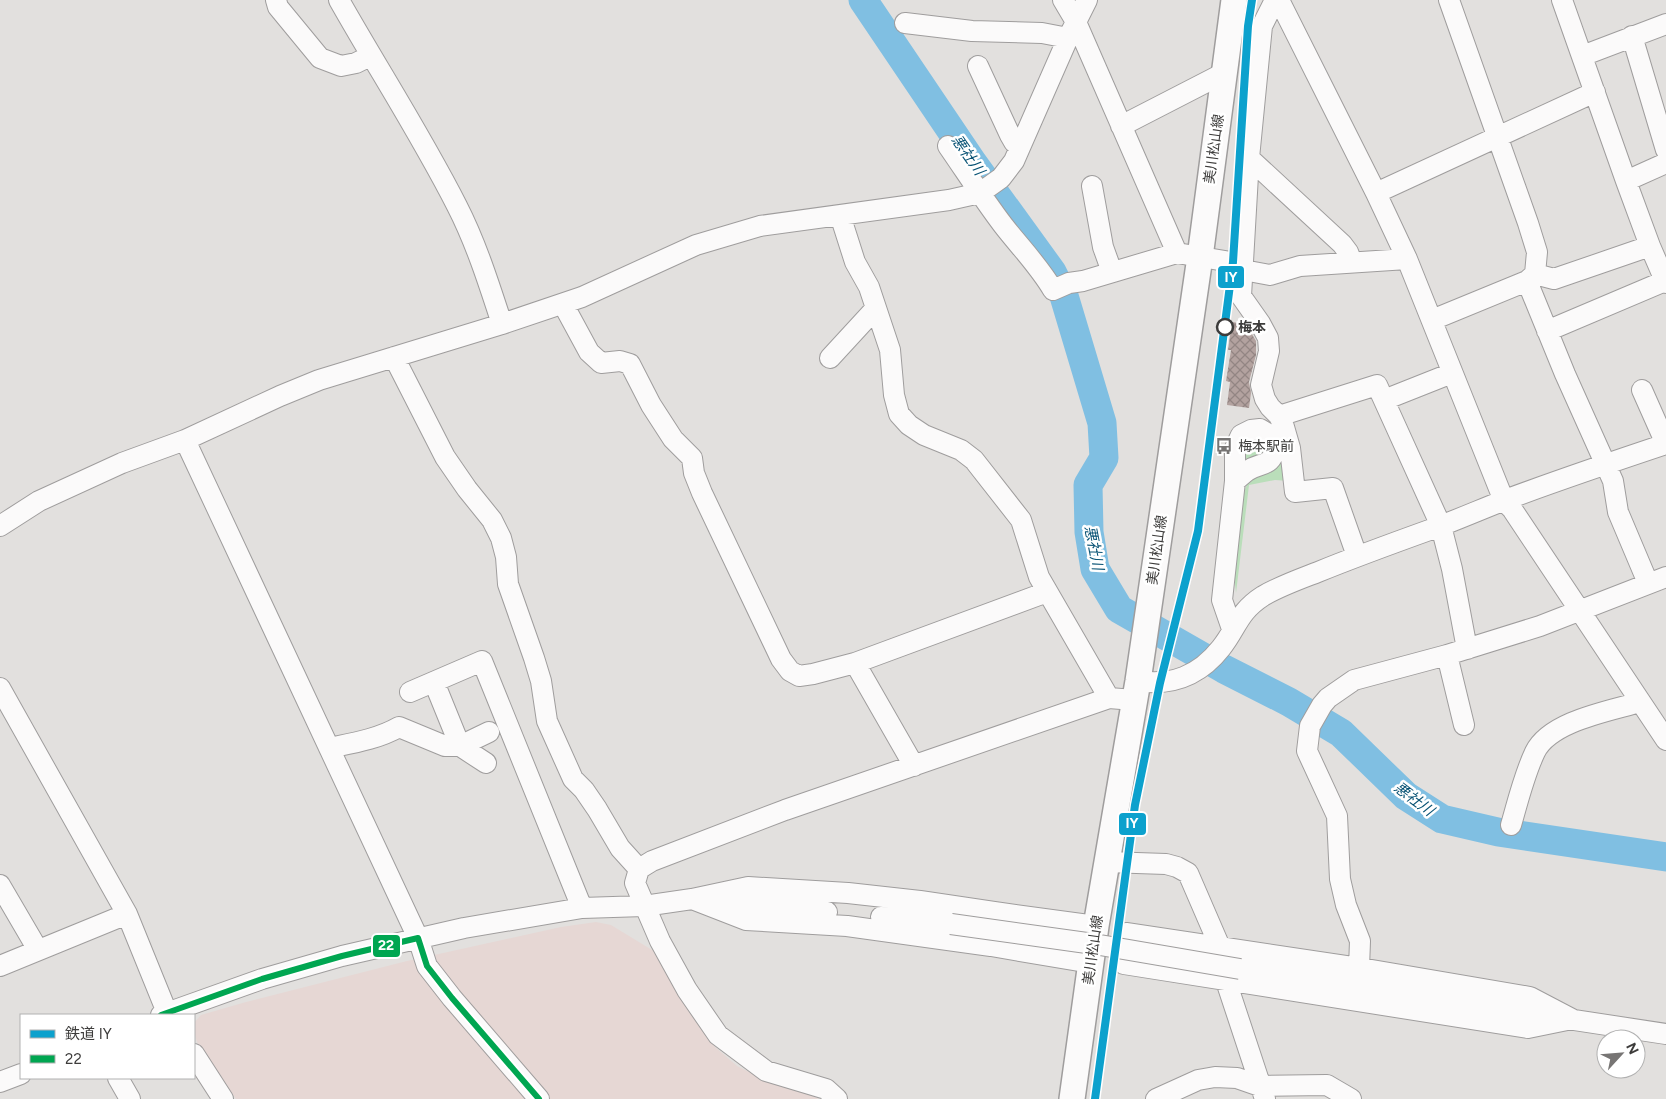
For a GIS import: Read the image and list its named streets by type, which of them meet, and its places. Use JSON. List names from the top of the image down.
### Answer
{
  "streets": {
    "main road": ["美川松山線"]
  },
  "water": ["悪社川"],
  "places": {
    "other": ["梅本"],
    "bus stop": ["梅本駅前"]
  },
  "lines": ["rail line IY", "transit line 22"],
  "legend": ["鉄道 IY", "22"],
  "north": "top right"
}
